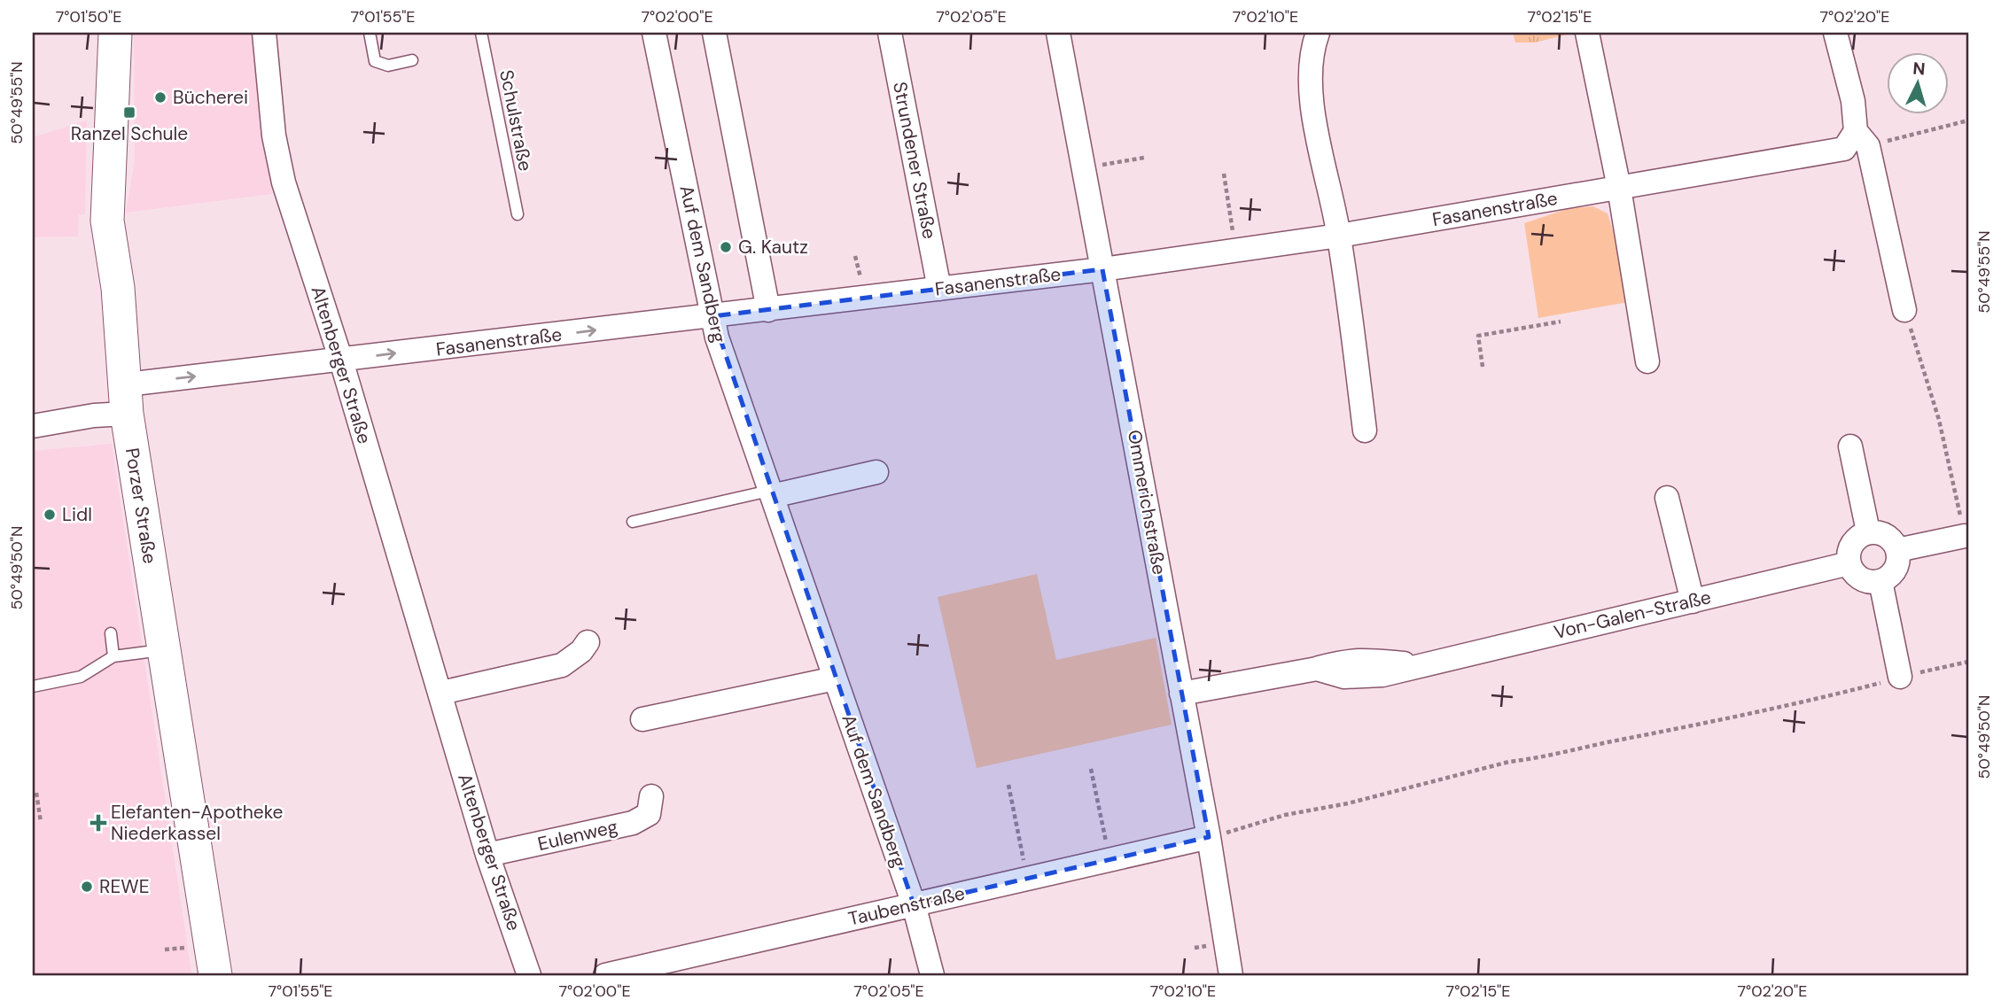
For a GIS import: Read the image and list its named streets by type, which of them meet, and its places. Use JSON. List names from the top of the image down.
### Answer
{
  "streets": {
    "main road": ["Porzer Straße"],
    "street": [
      "Strundener Straße",
      "Fasanenstraße",
      "Auf dem Sandberg",
      "Altenberger Straße",
      "Ommerichstraße",
      "Von-Galen-Straße",
      "Eulenweg",
      "Taubenstraße"
    ],
    "lane": ["Schulstraße"]
  },
  "crossings": [
    ["Strundener Straße", "Fasanenstraße"],
    ["Fasanenstraße", "Auf dem Sandberg"],
    ["Fasanenstraße", "Altenberger Straße"],
    ["Fasanenstraße", "Ommerichstraße"],
    ["Fasanenstraße", "Porzer Straße"],
    ["Auf dem Sandberg", "Taubenstraße"],
    ["Altenberger Straße", "Eulenweg"],
    ["Ommerichstraße", "Von-Galen-Straße"],
    ["Ommerichstraße", "Taubenstraße"]
  ],
  "places": {
    "other": [
      "Bücherei",
      "G. Kautz",
      "Lidl",
      "REWE"
    ],
    "transit": ["Ranzel Schule"],
    "health": ["Elefanten-Apotheke Niederkassel"]
  },
  "north": "top",
  "coordinates": [
    "7°01'50\"E",
    "7°01'55\"E",
    "7°02'00\"E",
    "7°02'05\"E",
    "7°02'10\"E",
    "7°02'15\"E",
    "7°02'20\"E",
    "50°49'55\"N",
    "50°49'50\"N"
  ]
}
